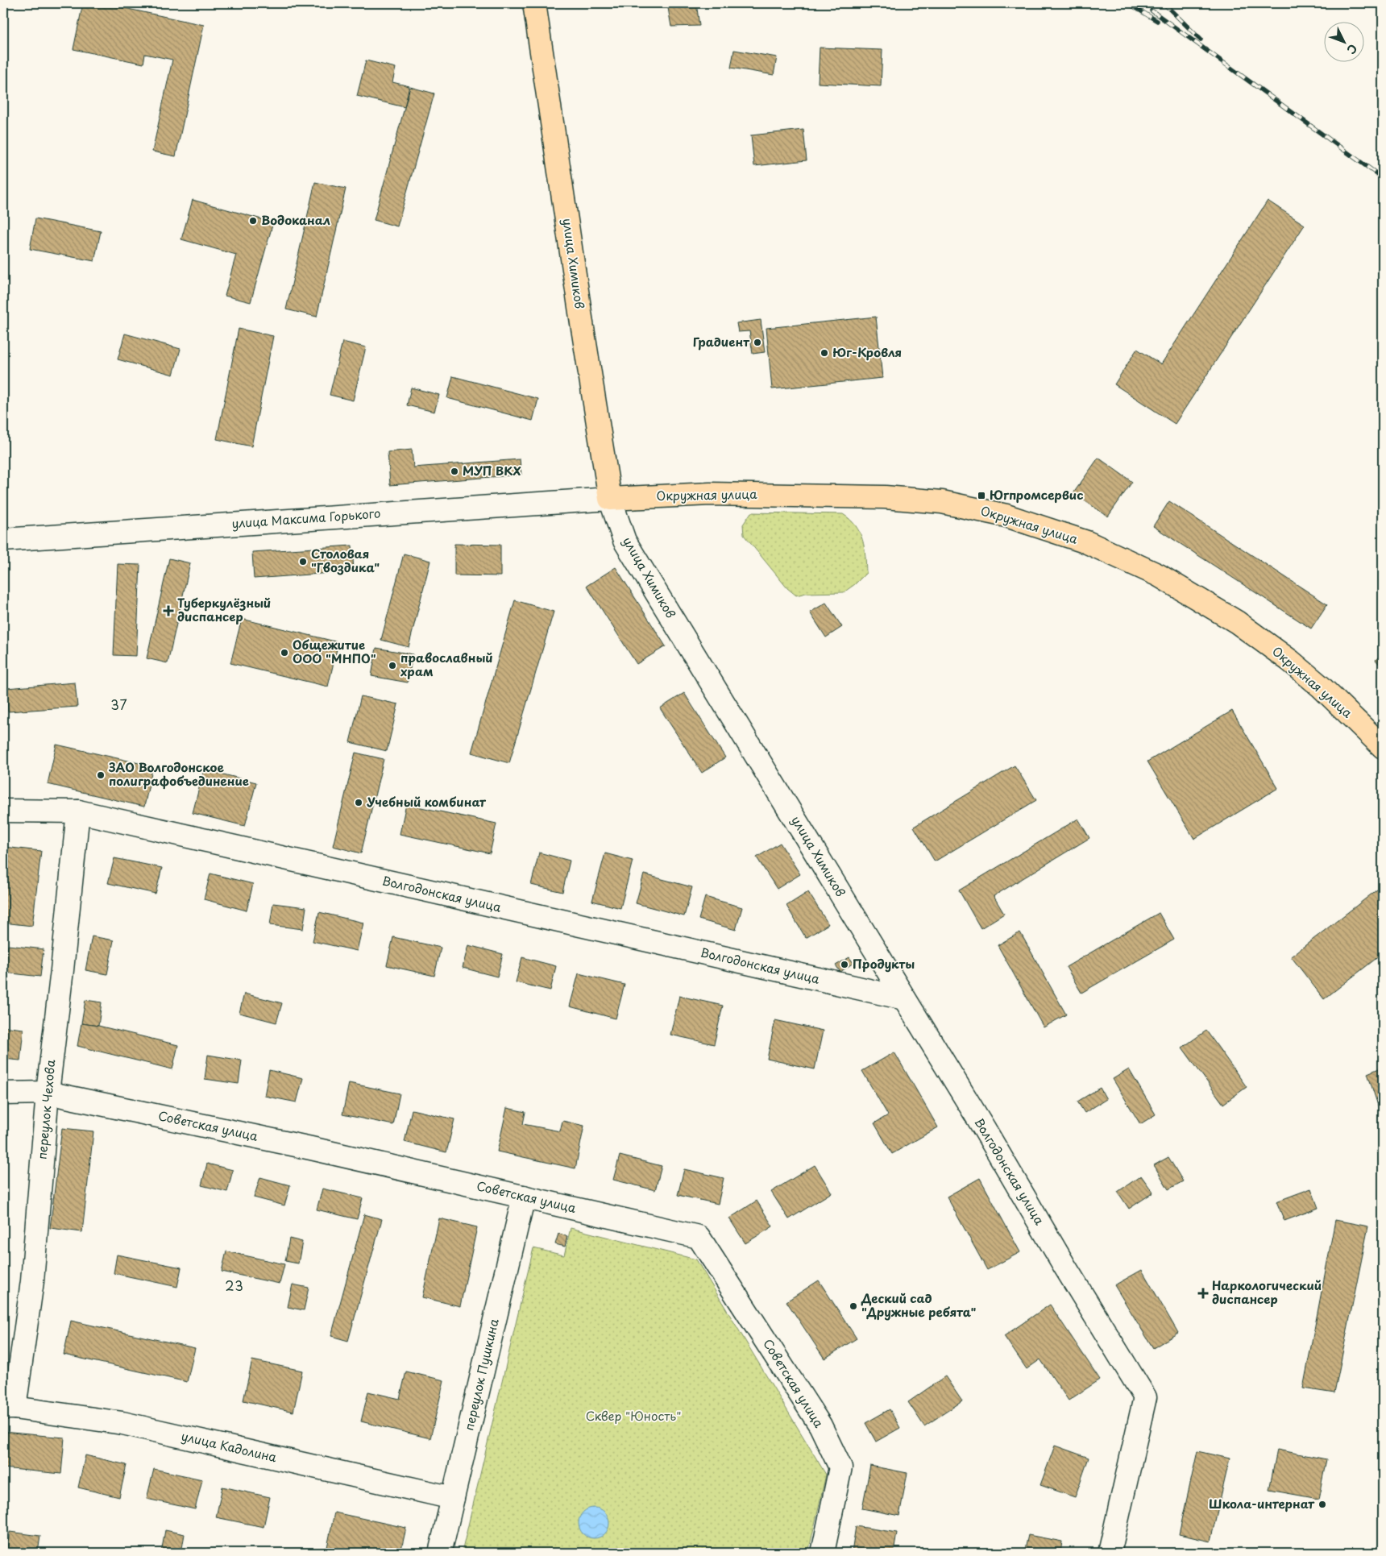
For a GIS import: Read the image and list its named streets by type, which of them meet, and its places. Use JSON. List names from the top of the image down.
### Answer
{
  "streets": {
    "main road": ["улица Химиков", "Окружная улица"],
    "street": [
      "улица Максима Горького",
      "Волгодонская улица",
      "переулок Чехова",
      "Советская улица",
      "переулок Пушкина",
      "улица Кадолина"
    ]
  },
  "crossings": [
    ["улица Химиков", "Окружная улица"],
    ["улица Химиков", "улица Максима Горького"],
    ["улица Химиков", "Волгодонская улица"],
    ["Окружная улица", "улица Максима Горького"],
    ["Волгодонская улица", "переулок Чехова"],
    ["переулок Чехова", "Советская улица"],
    ["переулок Чехова", "улица Кадолина"],
    ["Советская улица", "переулок Пушкина"],
    ["переулок Пушкина", "улица Кадолина"]
  ],
  "districts": ["37", "23"],
  "parks": ["Сквер \"Юность\""],
  "places": {
    "other": [
      "Водоканал",
      "Градиент",
      "Юг-Кровля",
      "МУП ВКХ",
      "Столовая \"Гвоздика\"",
      "Общежитие ООО \"МНПО\"",
      "православный храм",
      "ЗАО Волгодонское полиграфобъединение",
      "Учебный комбинат",
      "Продукты",
      "Деский сад \"Дружные ребята\"",
      "Школа-интернат"
    ],
    "transit": ["Югпромсервис"],
    "health": ["Туберкулёзный диспансер", "Наркологический диспансер"]
  },
  "north": "bottom right"
}
